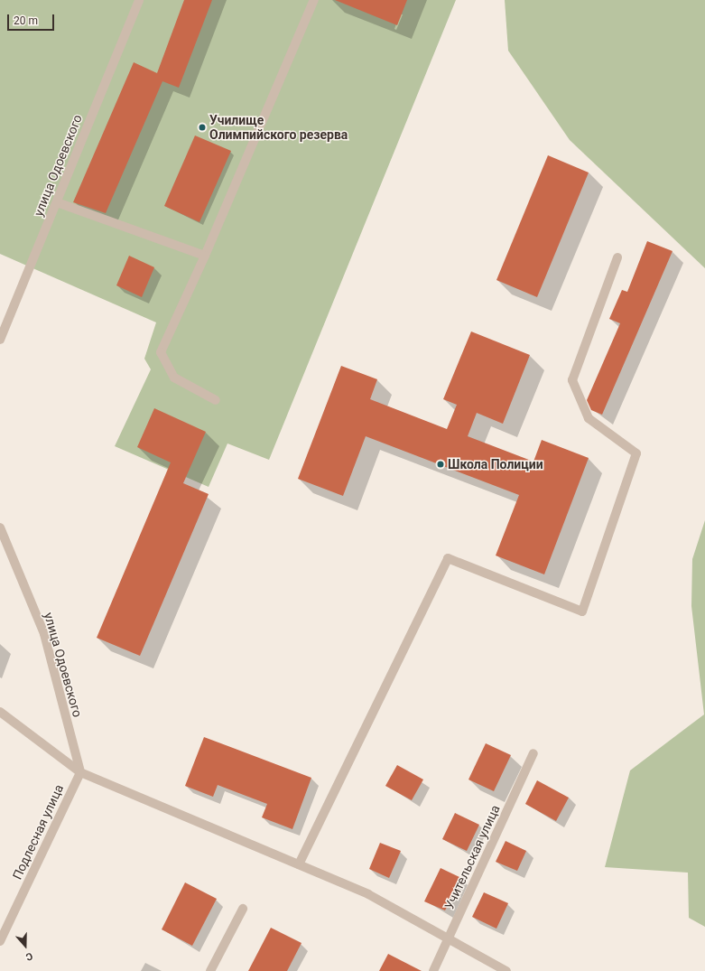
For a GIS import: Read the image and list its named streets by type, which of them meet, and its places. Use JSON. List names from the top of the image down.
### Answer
{
  "streets": {
    "street": ["улица Одоевского", "Подлесная улица", "Учительская улица"]
  },
  "crossings": [
    ["улица Одоевского", "Подлесная улица"]
  ],
  "places": ["Училище Олимпийского резерва", "Школа Полиции"],
  "scale_bar": "20 m",
  "north": "bottom"
}
